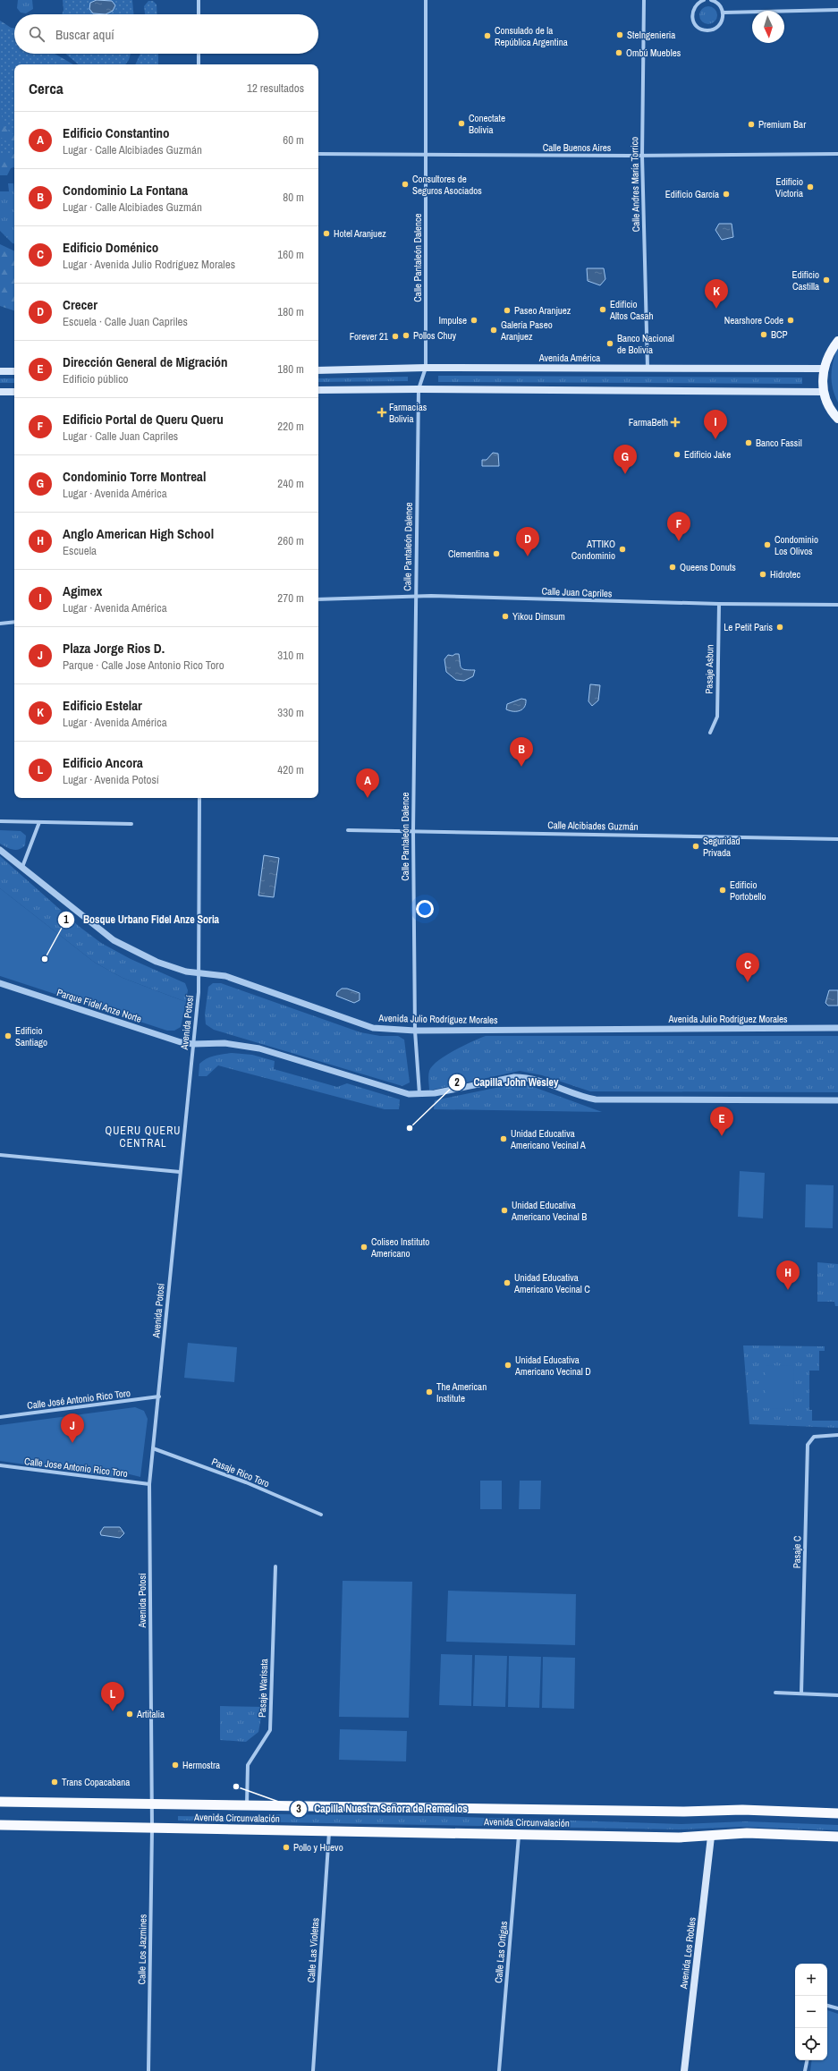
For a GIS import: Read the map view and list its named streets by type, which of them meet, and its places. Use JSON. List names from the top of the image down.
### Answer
{
  "streets": {
    "highway": ["Avenida Circunvalación"],
    "main road": ["Avenida América", "Avenida Los Robles"],
    "street": [
      "Calle Buenos Aires",
      "Calle Andres María Torrico",
      "Calle Pantaleón Dalence",
      "Calle Juan Capriles",
      "Pasaje Asbun",
      "Calle Alcibiades Guzmán",
      "Parque Fidel Anze Norte",
      "Avenida Julio Rodríguez Morales",
      "Avenida Potosí",
      "Calle José Antonio Rico Toro",
      "Calle Jose Antonio Rico Toro",
      "Pasaje Rico Toro",
      "Pasaje C",
      "Pasaje Warisata",
      "Calle Los Jazmines",
      "Calle Las Violetas",
      "Calle Las Ortigas"
    ]
  },
  "crossings": [
    ["Calle Buenos Aires", "Calle Andres María Torrico"],
    ["Calle Buenos Aires", "Calle Pantaleón Dalence"],
    ["Calle Andres María Torrico", "Avenida América"],
    ["Calle Pantaleón Dalence", "Avenida América"],
    ["Calle Pantaleón Dalence", "Calle Juan Capriles"],
    ["Calle Pantaleón Dalence", "Calle Alcibiades Guzmán"],
    ["Calle Pantaleón Dalence", "Avenida Julio Rodríguez Morales"],
    ["Calle Juan Capriles", "Pasaje Asbun"],
    ["Parque Fidel Anze Norte", "Avenida Potosí"],
    ["Avenida Julio Rodríguez Morales", "Avenida Potosí"],
    ["Avenida Potosí", "Calle José Antonio Rico Toro"],
    ["Avenida Potosí", "Calle Jose Antonio Rico Toro"],
    ["Avenida Potosí", "Pasaje Rico Toro"],
    ["Avenida Potosí", "Avenida Circunvalación"],
    ["Avenida Potosí", "Calle Los Jazmines"],
    ["Pasaje Warisata", "Avenida Circunvalación"],
    ["Avenida Circunvalación", "Calle Los Jazmines"],
    ["Avenida Circunvalación", "Calle Las Violetas"],
    ["Avenida Circunvalación", "Calle Las Ortigas"],
    ["Avenida Circunvalación", "Avenida Los Robles"]
  ],
  "districts": ["QUERU QUERU CENTRAL"],
  "places": {
    "other": [
      "SteIngenieria",
      "Consulado de la República Argentina",
      "Ombú Muebles",
      "Conectate Bolivia",
      "Premium Bar",
      "Consultores de Seguros Asociados",
      "Edificio Victoria",
      "Edificio García",
      "Hotel Aranjuez",
      "Edificio Castilla",
      "Edificio Altos Casah",
      "Paseo Aranjuez",
      "Impulse",
      "Nearshore Code",
      "Galería Paseo Aranjuez",
      "BCP",
      "Pollos Chuy",
      "Forever 21",
      "Banco Nacional de Bolivia",
      "Banco Fassil",
      "Edificio Jake",
      "Condominio Los Olivos",
      "ATTIKO Condominio",
      "Clementina",
      "Queens Donuts",
      "Hidrotec",
      "Yikou Dimsum",
      "Le Petit Paris",
      "Seguridad Privada",
      "Edificio Portobello",
      "Bosque Urbano Fidel Anze Soria",
      "Edificio Santiago",
      "Capilla John Wesley",
      "Unidad Educativa Americano Vecinal A",
      "Unidad Educativa Americano Vecinal B",
      "Coliseo Instituto Americano",
      "Unidad Educativa Americano Vecinal C",
      "Unidad Educativa Americano Vecinal D",
      "The American Institute",
      "Artitalia",
      "Hermostra",
      "Trans Copacabana",
      "Capilla Nuestra Señora de Remedios",
      "Pollo y Huevo"
    ],
    "health": ["Farmacias Bolivia", "FarmaBeth"]
  },
  "north": "bottom",
  "page": {
    "search": "Buscar aquí",
    "heading": ["Cerca", "12 resultados"],
    "list": [
      {
        "mark": "A",
        "name": "Edificio Constantino",
        "note": "Lugar · Calle Alcibiades Guzmán",
        "value": "60 m"
      },
      {
        "mark": "B",
        "name": "Condominio La Fontana",
        "note": "Lugar · Calle Alcibiades Guzmán",
        "value": "80 m"
      },
      {
        "mark": "C",
        "name": "Edificio Doménico",
        "note": "Lugar · Avenida Julio Rodríguez Morales",
        "value": "160 m"
      },
      {
        "mark": "D",
        "name": "Crecer",
        "note": "Escuela · Calle Juan Capriles",
        "value": "180 m"
      },
      {
        "mark": "E",
        "name": "Dirección General de Migración",
        "note": "Edificio público",
        "value": "180 m"
      },
      {
        "mark": "F",
        "name": "Edificio Portal de Queru Queru",
        "note": "Lugar · Calle Juan Capriles",
        "value": "220 m"
      },
      {
        "mark": "G",
        "name": "Condominio Torre Montreal",
        "note": "Lugar · Avenida América",
        "value": "240 m"
      },
      {
        "mark": "H",
        "name": "Anglo American High School",
        "note": "Escuela",
        "value": "260 m"
      },
      {
        "mark": "I",
        "name": "Agimex",
        "note": "Lugar · Avenida América",
        "value": "270 m"
      },
      {
        "mark": "J",
        "name": "Plaza Jorge Rios D.",
        "note": "Parque · Calle Jose Antonio Rico Toro",
        "value": "310 m"
      },
      {
        "mark": "K",
        "name": "Edificio Estelar",
        "note": "Lugar · Avenida América",
        "value": "330 m"
      },
      {
        "mark": "L",
        "name": "Edificio Ancora",
        "note": "Lugar · Avenida Potosí",
        "value": "420 m"
      }
    ],
    "pins": [
      "K",
      "I",
      "G",
      "F",
      "D",
      "B",
      "A",
      "C",
      "E",
      "H",
      "J",
      "L"
    ],
    "map_buttons": ["+", "−"]
  }
}
